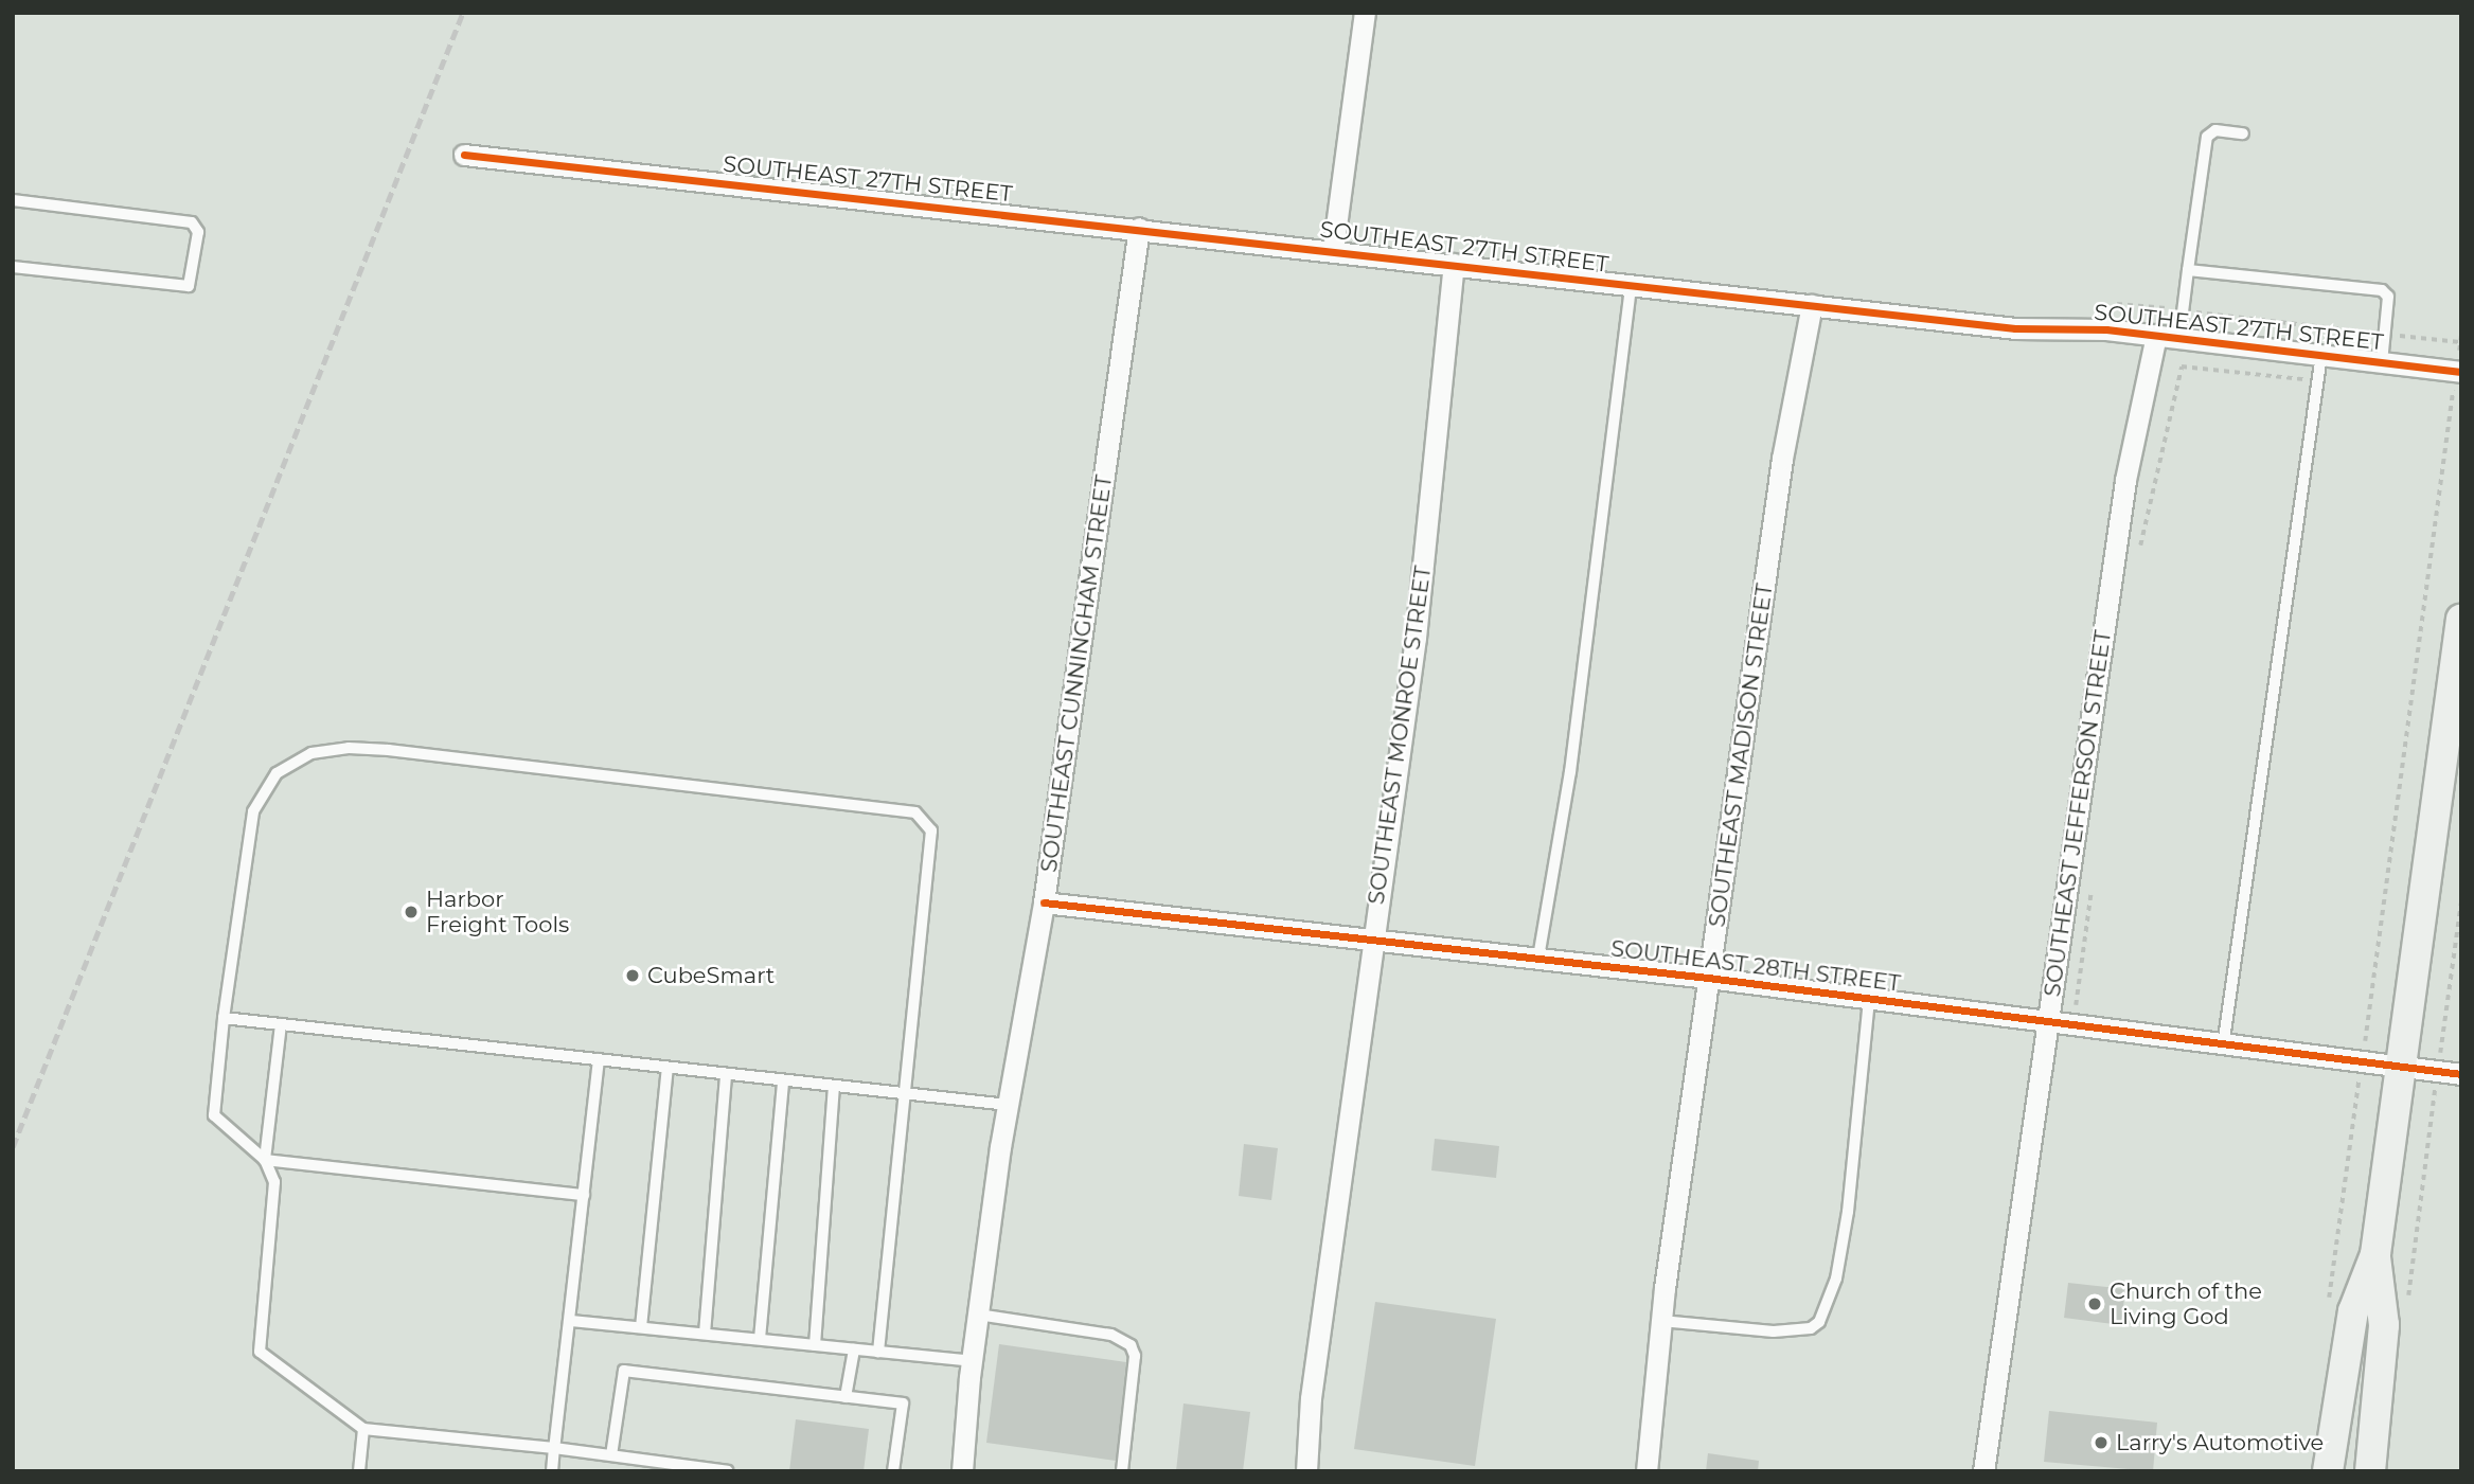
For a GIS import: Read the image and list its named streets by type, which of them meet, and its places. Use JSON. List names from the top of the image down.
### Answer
{
  "streets": {
    "street": [
      "SOUTHEAST 27TH STREET",
      "SOUTHEAST CUNNINGHAM STREET",
      "SOUTHEAST MONROE STREET",
      "SOUTHEAST MADISON STREET",
      "SOUTHEAST JEFFERSON STREET",
      "SOUTHEAST 28TH STREET"
    ]
  },
  "crossings": [
    ["SOUTHEAST 27TH STREET", "SOUTHEAST CUNNINGHAM STREET"],
    ["SOUTHEAST 27TH STREET", "SOUTHEAST MONROE STREET"],
    ["SOUTHEAST 27TH STREET", "SOUTHEAST MADISON STREET"],
    ["SOUTHEAST 27TH STREET", "SOUTHEAST JEFFERSON STREET"],
    ["SOUTHEAST CUNNINGHAM STREET", "SOUTHEAST 28TH STREET"],
    ["SOUTHEAST MONROE STREET", "SOUTHEAST 28TH STREET"],
    ["SOUTHEAST MADISON STREET", "SOUTHEAST 28TH STREET"],
    ["SOUTHEAST JEFFERSON STREET", "SOUTHEAST 28TH STREET"]
  ],
  "places": [
    "Harbor Freight Tools",
    "CubeSmart",
    "Church of the Living God",
    "Larry's Automotive"
  ]
}
